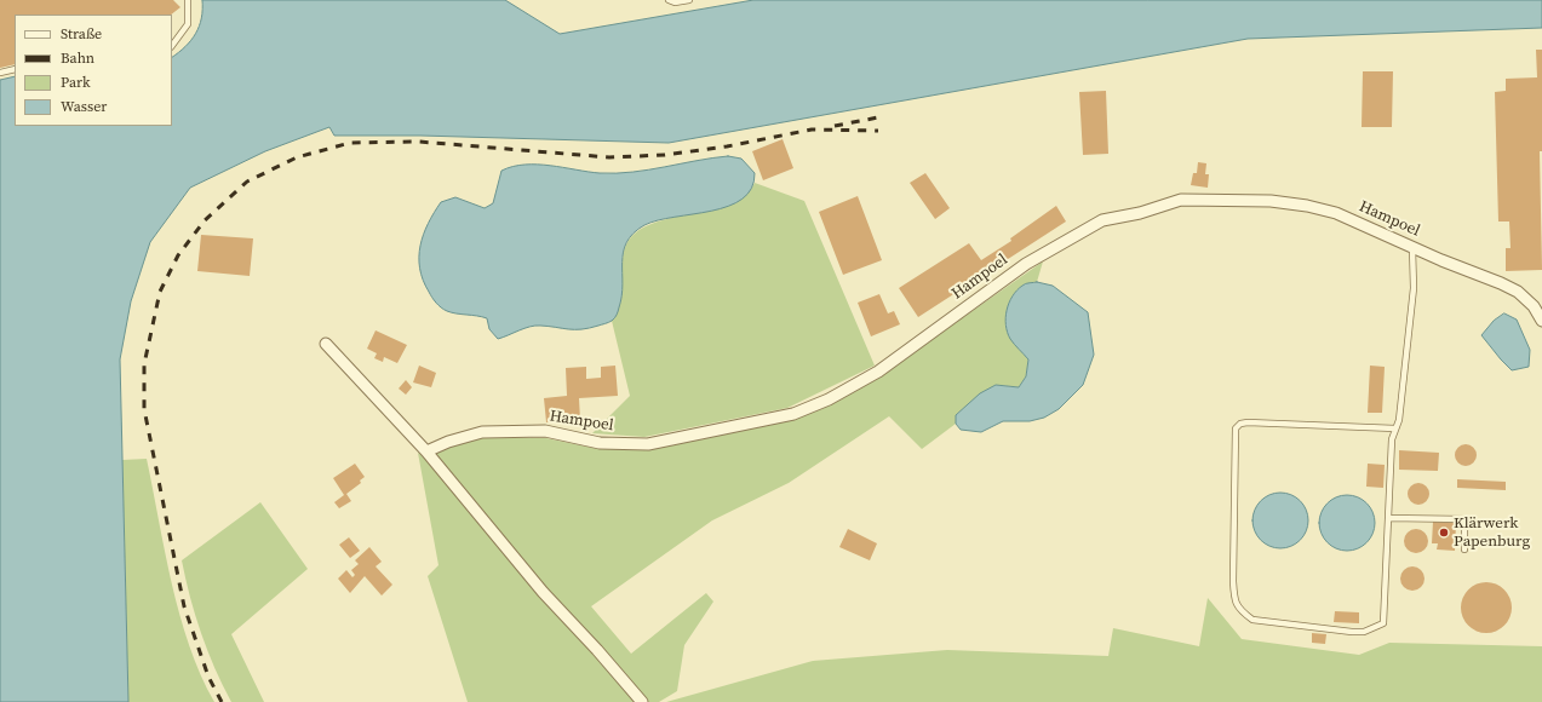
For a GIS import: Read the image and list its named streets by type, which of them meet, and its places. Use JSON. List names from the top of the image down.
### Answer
{
  "streets": {
    "street": ["Hampoel"]
  },
  "places": ["Klärwerk Papenburg"],
  "legend": [
    "Straße",
    "Bahn",
    "Park",
    "Wasser"
  ]
}
